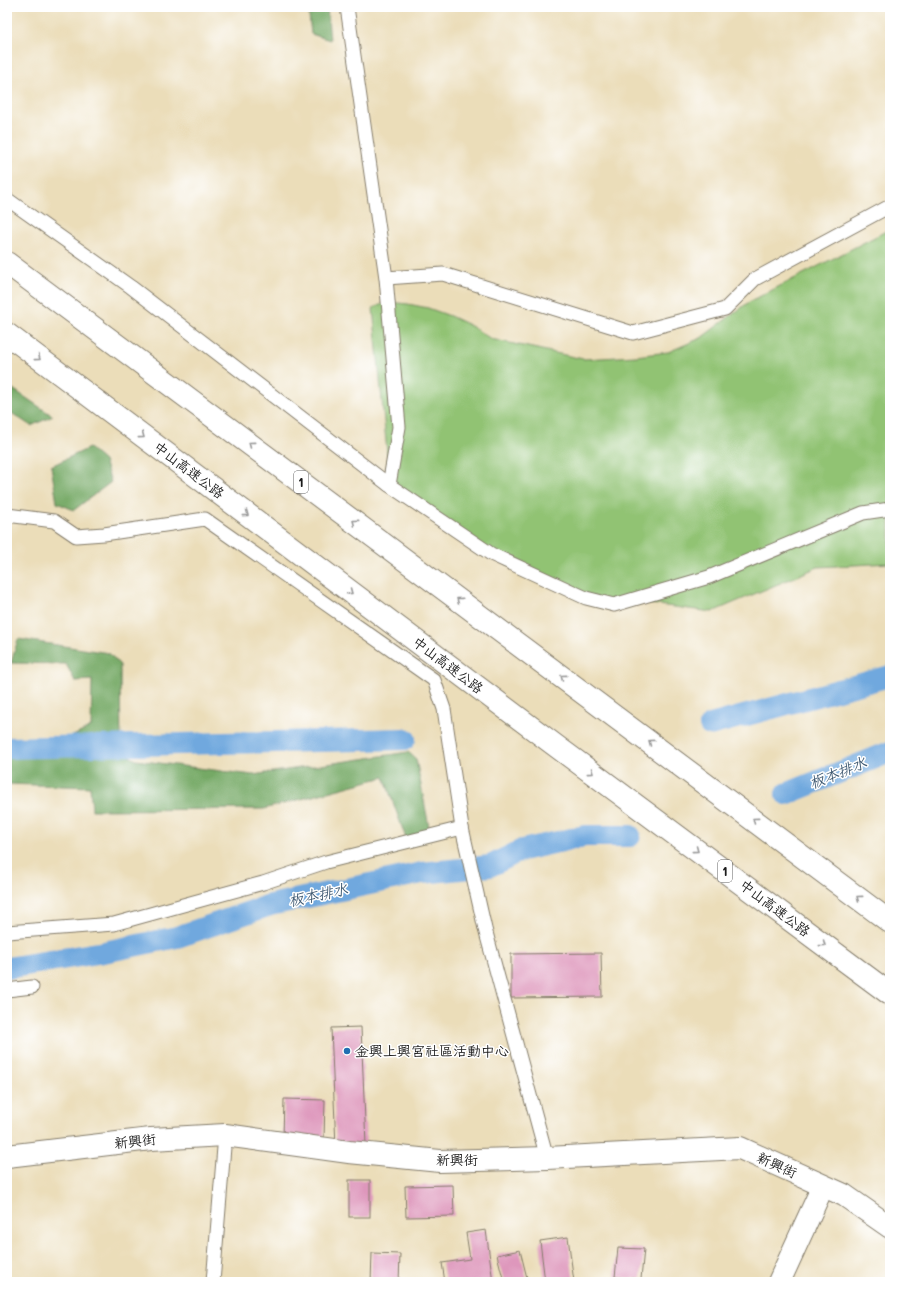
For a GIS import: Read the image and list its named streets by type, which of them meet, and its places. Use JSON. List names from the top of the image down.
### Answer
{
  "streets": {
    "main road": ["中山高速公路", "1", "新興街"]
  },
  "water": ["板本排水"],
  "places": ["金興上興宮社區活動中心"]
}
